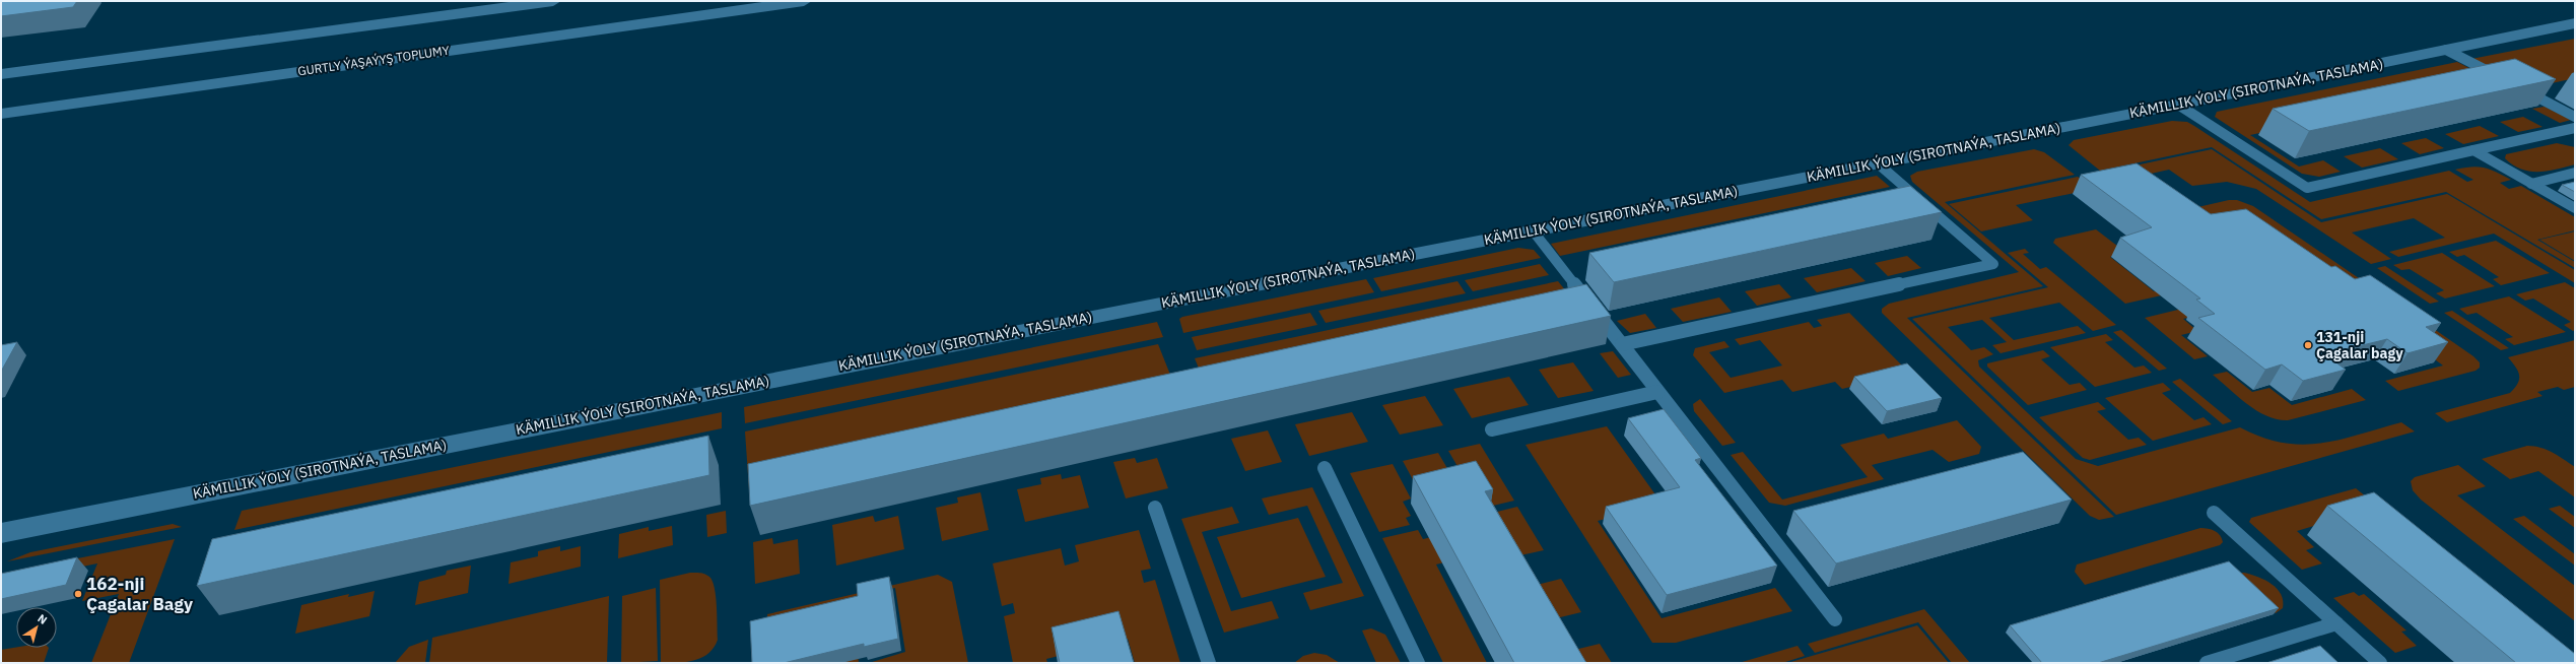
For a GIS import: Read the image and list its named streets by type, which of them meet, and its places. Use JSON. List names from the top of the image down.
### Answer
{
  "streets": {
    "street": ["GURTLY ÝAŞAÝYŞ TOPLUMY", "KÄMILLIK ÝOLY (SIROTNAÝA, TASLAMA)"]
  },
  "places": ["131-nji Çagalar bagy", "162-nji Çagalar Bagy"],
  "north": "top right"
}
